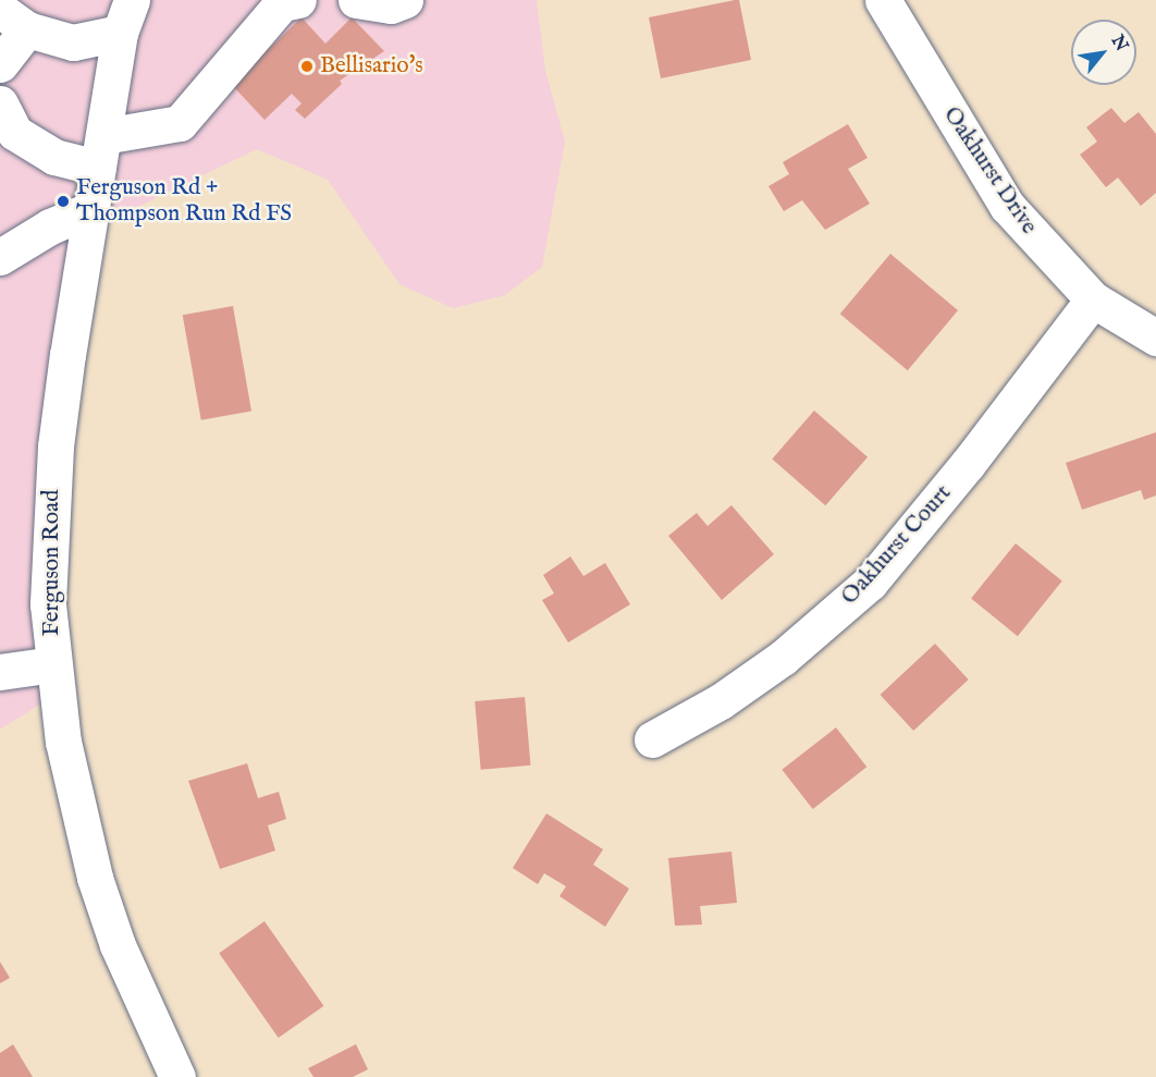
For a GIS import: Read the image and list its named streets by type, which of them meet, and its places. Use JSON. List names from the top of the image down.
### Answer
{
  "streets": {
    "street": ["Oakhurst Drive", "Oakhurst Court", "Ferguson Road"]
  },
  "crossings": [
    ["Oakhurst Drive", "Oakhurst Court"]
  ],
  "places": ["Bellisario's", "Ferguson Rd + Thompson Run Rd FS"],
  "north": "top right"
}
